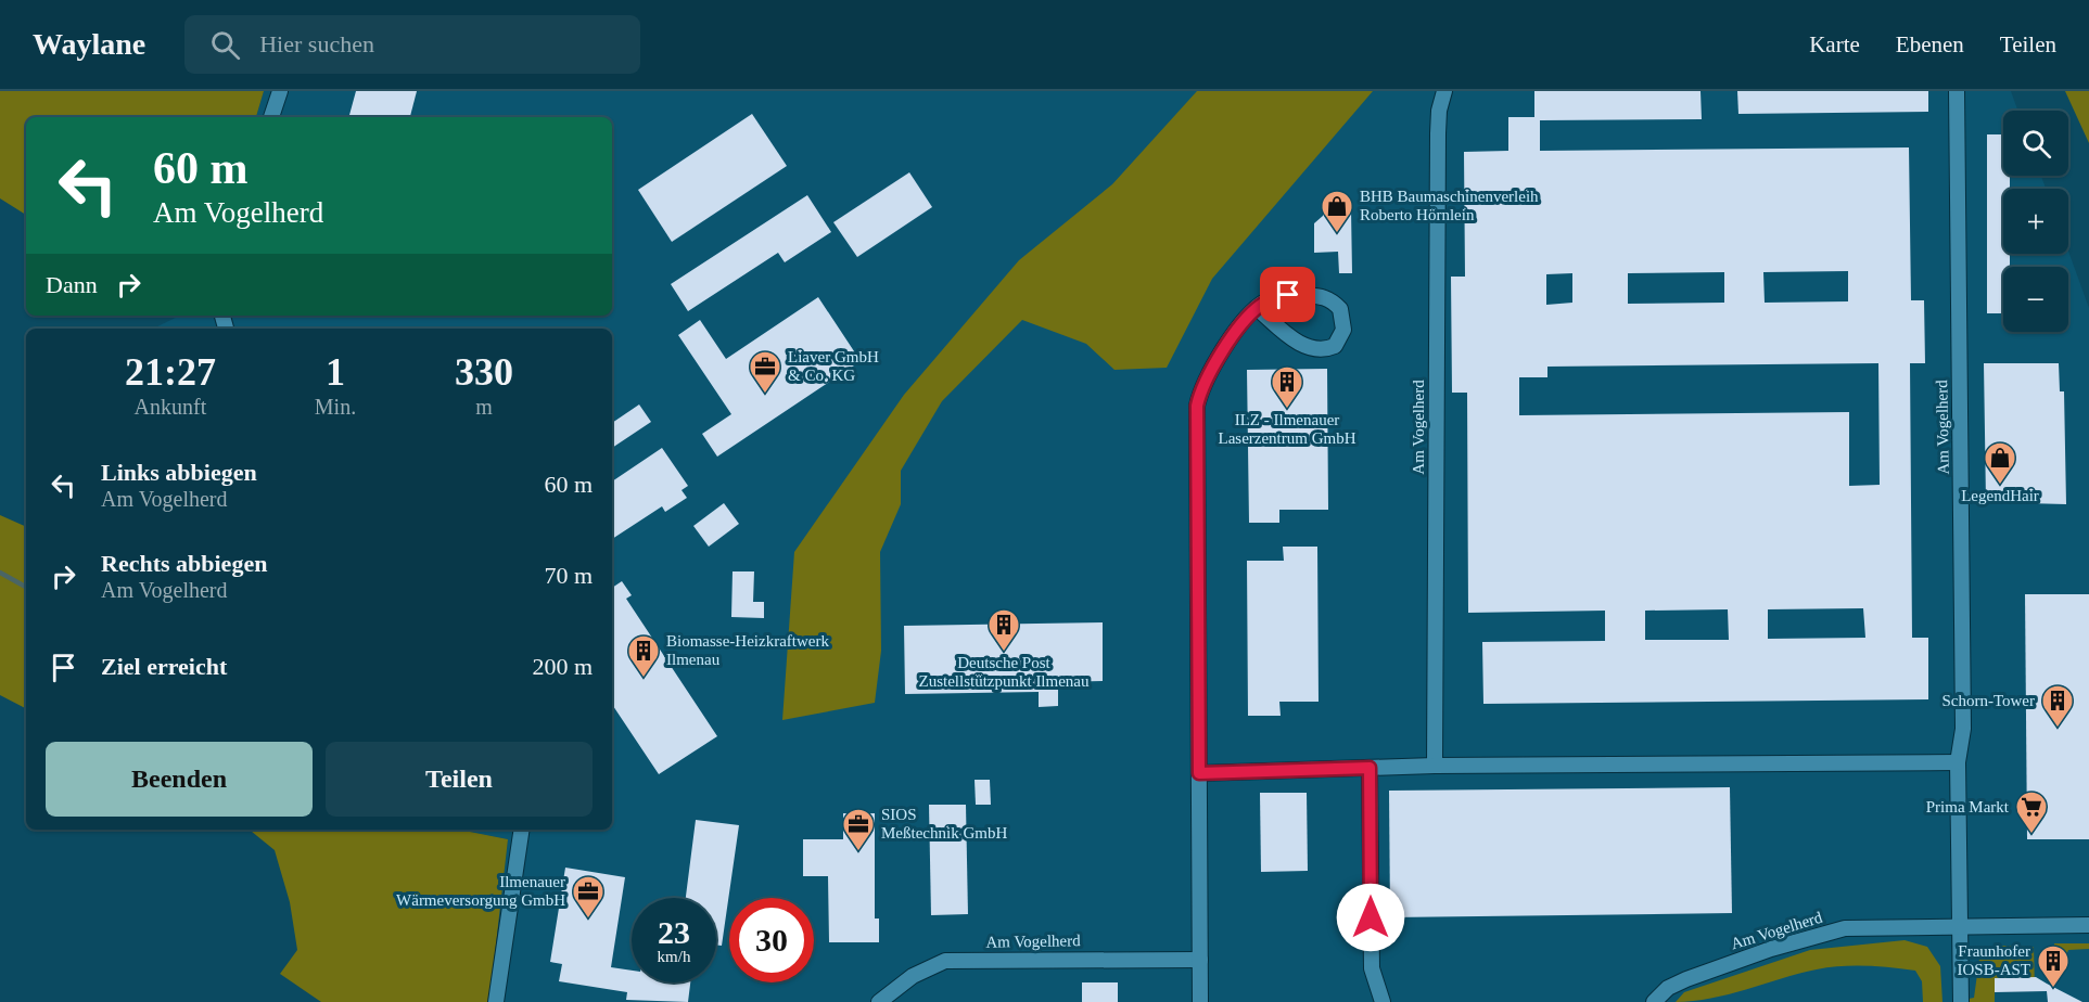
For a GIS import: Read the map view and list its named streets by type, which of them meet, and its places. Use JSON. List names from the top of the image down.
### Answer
{
  "streets": {
    "street": ["Am Vogelherd"]
  },
  "places": {
    "shop": ["BHB Baumaschinenverleih Roberto Hörnlein", "LegendHair"],
    "office": ["Liaver GmbH & Co. KG", "SIOS Meßtechnik GmbH", "Ilmenauer Wärmeversorgung GmbH"],
    "building": [
      "ILZ - Ilmenauer Laserzentrum GmbH",
      "Deutsche Post Zustellstützpunkt Ilmenau",
      "Biomasse-Heizkraftwerk Ilmenau",
      "Schorn-Tower",
      "Fraunhofer IOSB-AST"
    ],
    "supermarket": ["Prima Markt"]
  },
  "page": {
    "header": "Waylane",
    "search": "Hier suchen",
    "nav": ["Karte", "Ebenen", "Teilen"],
    "map_buttons": ["+", "−"],
    "turn": ["60 m", "Am Vogelherd"],
    "then": "Dann",
    "eta": [
      "21:27",
      "Ankunft",
      "1",
      "Min.",
      "330",
      "m"
    ],
    "list": [
      {
        "name": "Links abbiegen",
        "note": "Am Vogelherd",
        "value": "60 m"
      },
      {
        "name": "Rechts abbiegen",
        "note": "Am Vogelherd",
        "value": "70 m"
      },
      {
        "name": "Ziel erreicht",
        "value": "200 m"
      }
    ],
    "buttons": ["Beenden", "Teilen"],
    "speed": "23 km/h",
    "limit": "30"
  }
}
